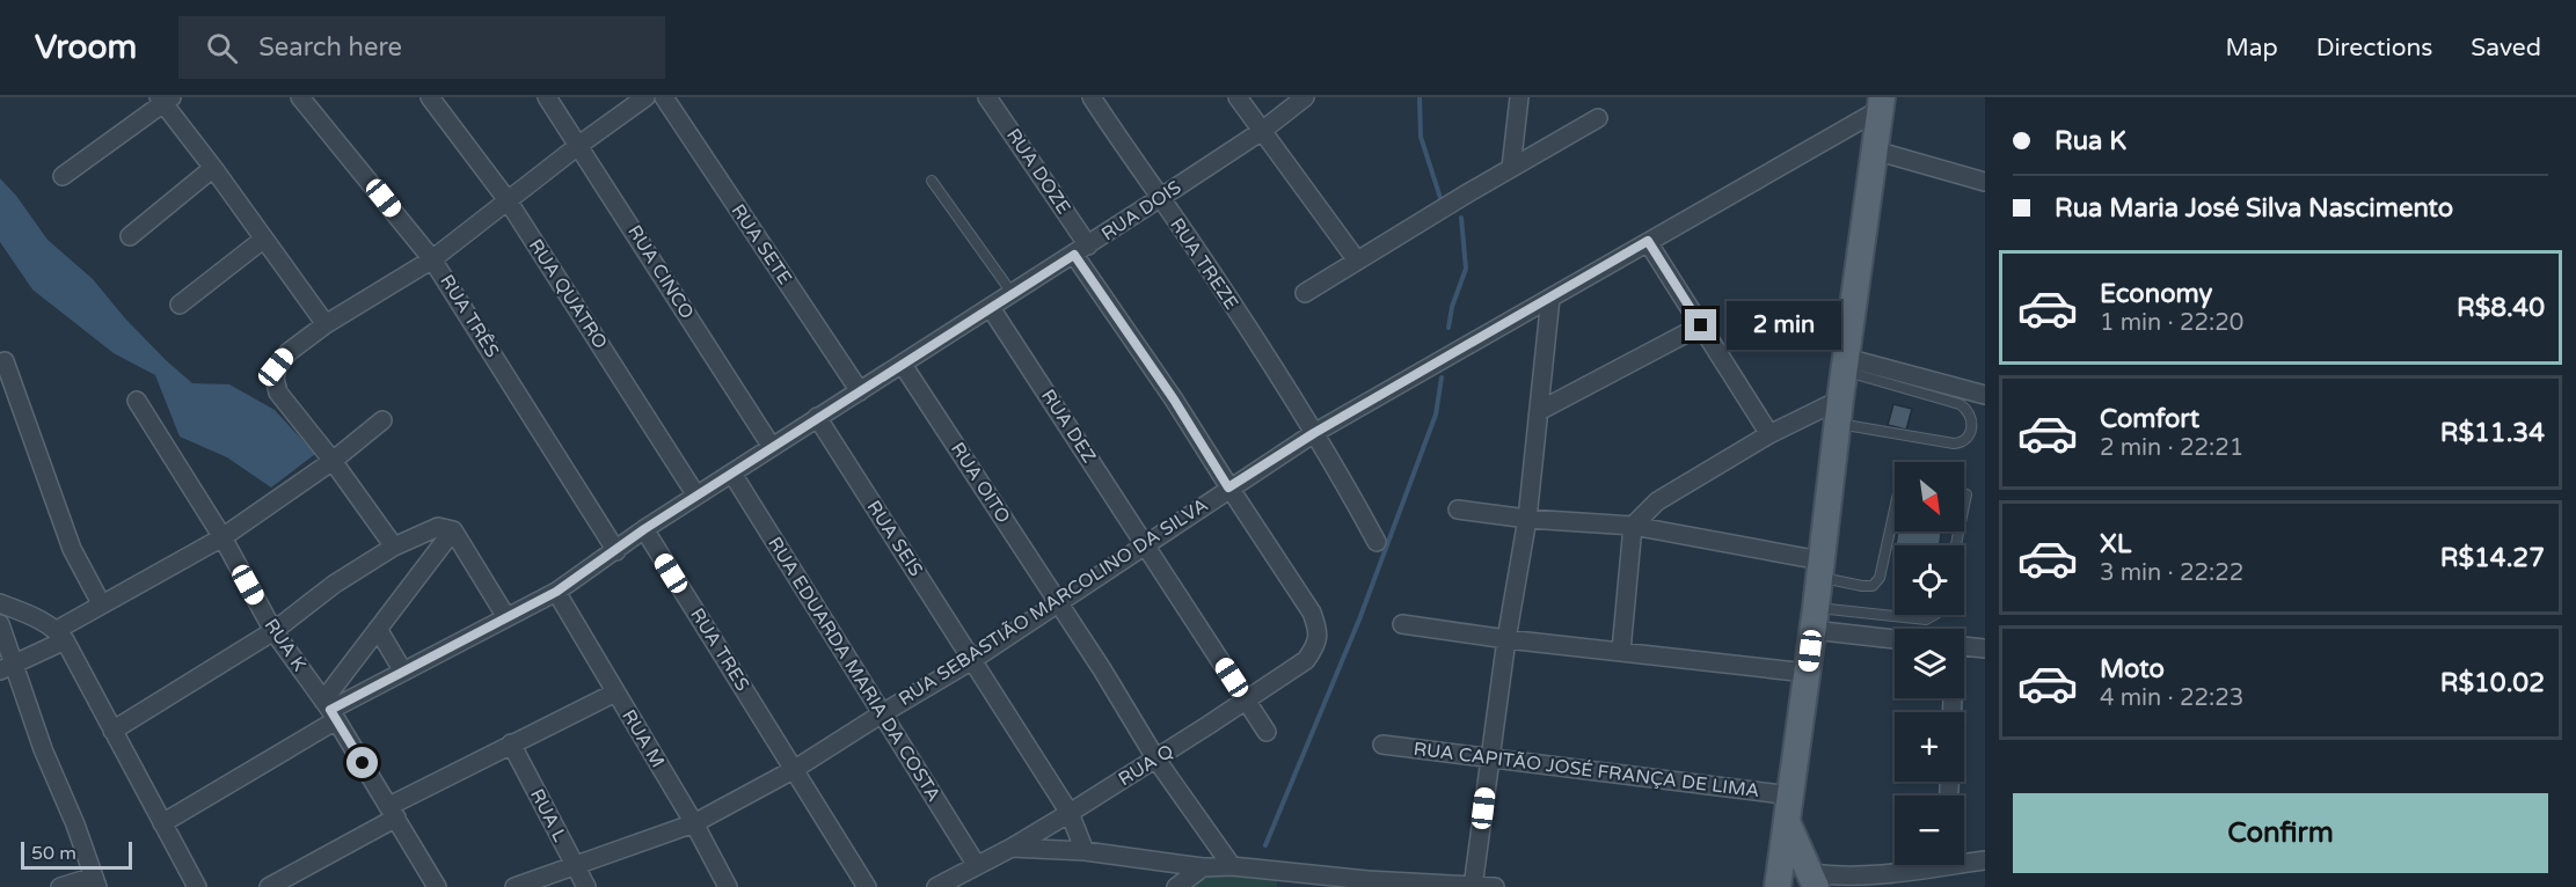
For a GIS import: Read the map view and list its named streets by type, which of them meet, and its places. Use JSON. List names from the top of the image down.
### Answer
{
  "streets": {
    "street": [
      "RUA DOZE",
      "RUA DOIS",
      "RUA SETE",
      "RUA TREZE",
      "RUA CINCO",
      "RUA QUATRO",
      "RUA TRÊS",
      "RUA DEZ",
      "RUA OITO",
      "RUA SEIS",
      "RUA SEBASTIÃO MARCOLINO DA SILVA",
      "RUA K",
      "RUA TRES",
      "RUA EDUARDA MARIA DA COSTA",
      "RUA M",
      "RUA Q",
      "RUA CAPITÃO JOSÉ FRANÇA DE LIMA",
      "RUA L"
    ]
  },
  "crossings": [
    ["RUA DOZE", "RUA DOIS"],
    ["RUA DOZE", "RUA SEBASTIÃO MARCOLINO DA SILVA"],
    ["RUA DOZE", "RUA Q"],
    ["RUA DOIS", "RUA SETE"],
    ["RUA DOIS", "RUA TREZE"],
    ["RUA DOIS", "RUA CINCO"],
    ["RUA DOIS", "RUA QUATRO"],
    ["RUA DOIS", "RUA TRÊS"],
    ["RUA DOIS", "RUA DEZ"],
    ["RUA DOIS", "RUA OITO"],
    ["RUA DOIS", "RUA SEIS"],
    ["RUA DOIS", "RUA K"],
    ["RUA DOIS", "RUA TRES"],
    ["RUA DOIS", "RUA EDUARDA MARIA DA COSTA"],
    ["RUA DOIS", "RUA M"],
    ["RUA TREZE", "RUA SEBASTIÃO MARCOLINO DA SILVA"],
    ["RUA DEZ", "RUA SEBASTIÃO MARCOLINO DA SILVA"],
    ["RUA DEZ", "RUA Q"],
    ["RUA OITO", "RUA SEBASTIÃO MARCOLINO DA SILVA"],
    ["RUA OITO", "RUA Q"],
    ["RUA SEIS", "RUA SEBASTIÃO MARCOLINO DA SILVA"],
    ["RUA SEIS", "RUA Q"],
    ["RUA SEBASTIÃO MARCOLINO DA SILVA", "RUA TRES"],
    ["RUA SEBASTIÃO MARCOLINO DA SILVA", "RUA EDUARDA MARIA DA COSTA"],
    ["RUA SEBASTIÃO MARCOLINO DA SILVA", "RUA M"],
    ["RUA SEBASTIÃO MARCOLINO DA SILVA", "RUA L"],
    ["RUA EDUARDA MARIA DA COSTA", "RUA Q"]
  ],
  "scale_bar": "50 m",
  "north": "bottom right",
  "page": {
    "header": "Vroom",
    "search": "Search here",
    "nav": ["Map", "Directions", "Saved"],
    "banner": ["Rua K", "Rua Maria José Silva Nascimento"],
    "list": [
      {
        "name": "Economy",
        "note": "1 min · 22:20",
        "value": "R$8.40"
      },
      {
        "name": "Comfort",
        "note": "2 min · 22:21",
        "value": "R$11.34"
      },
      {
        "name": "XL",
        "note": "3 min · 22:22",
        "value": "R$14.27"
      },
      {
        "name": "Moto",
        "note": "4 min · 22:23",
        "value": "R$10.02"
      }
    ],
    "bubble": "2 min",
    "map_buttons": ["+", "−"],
    "buttons": "Confirm",
    "scale": "50 m"
  }
}
